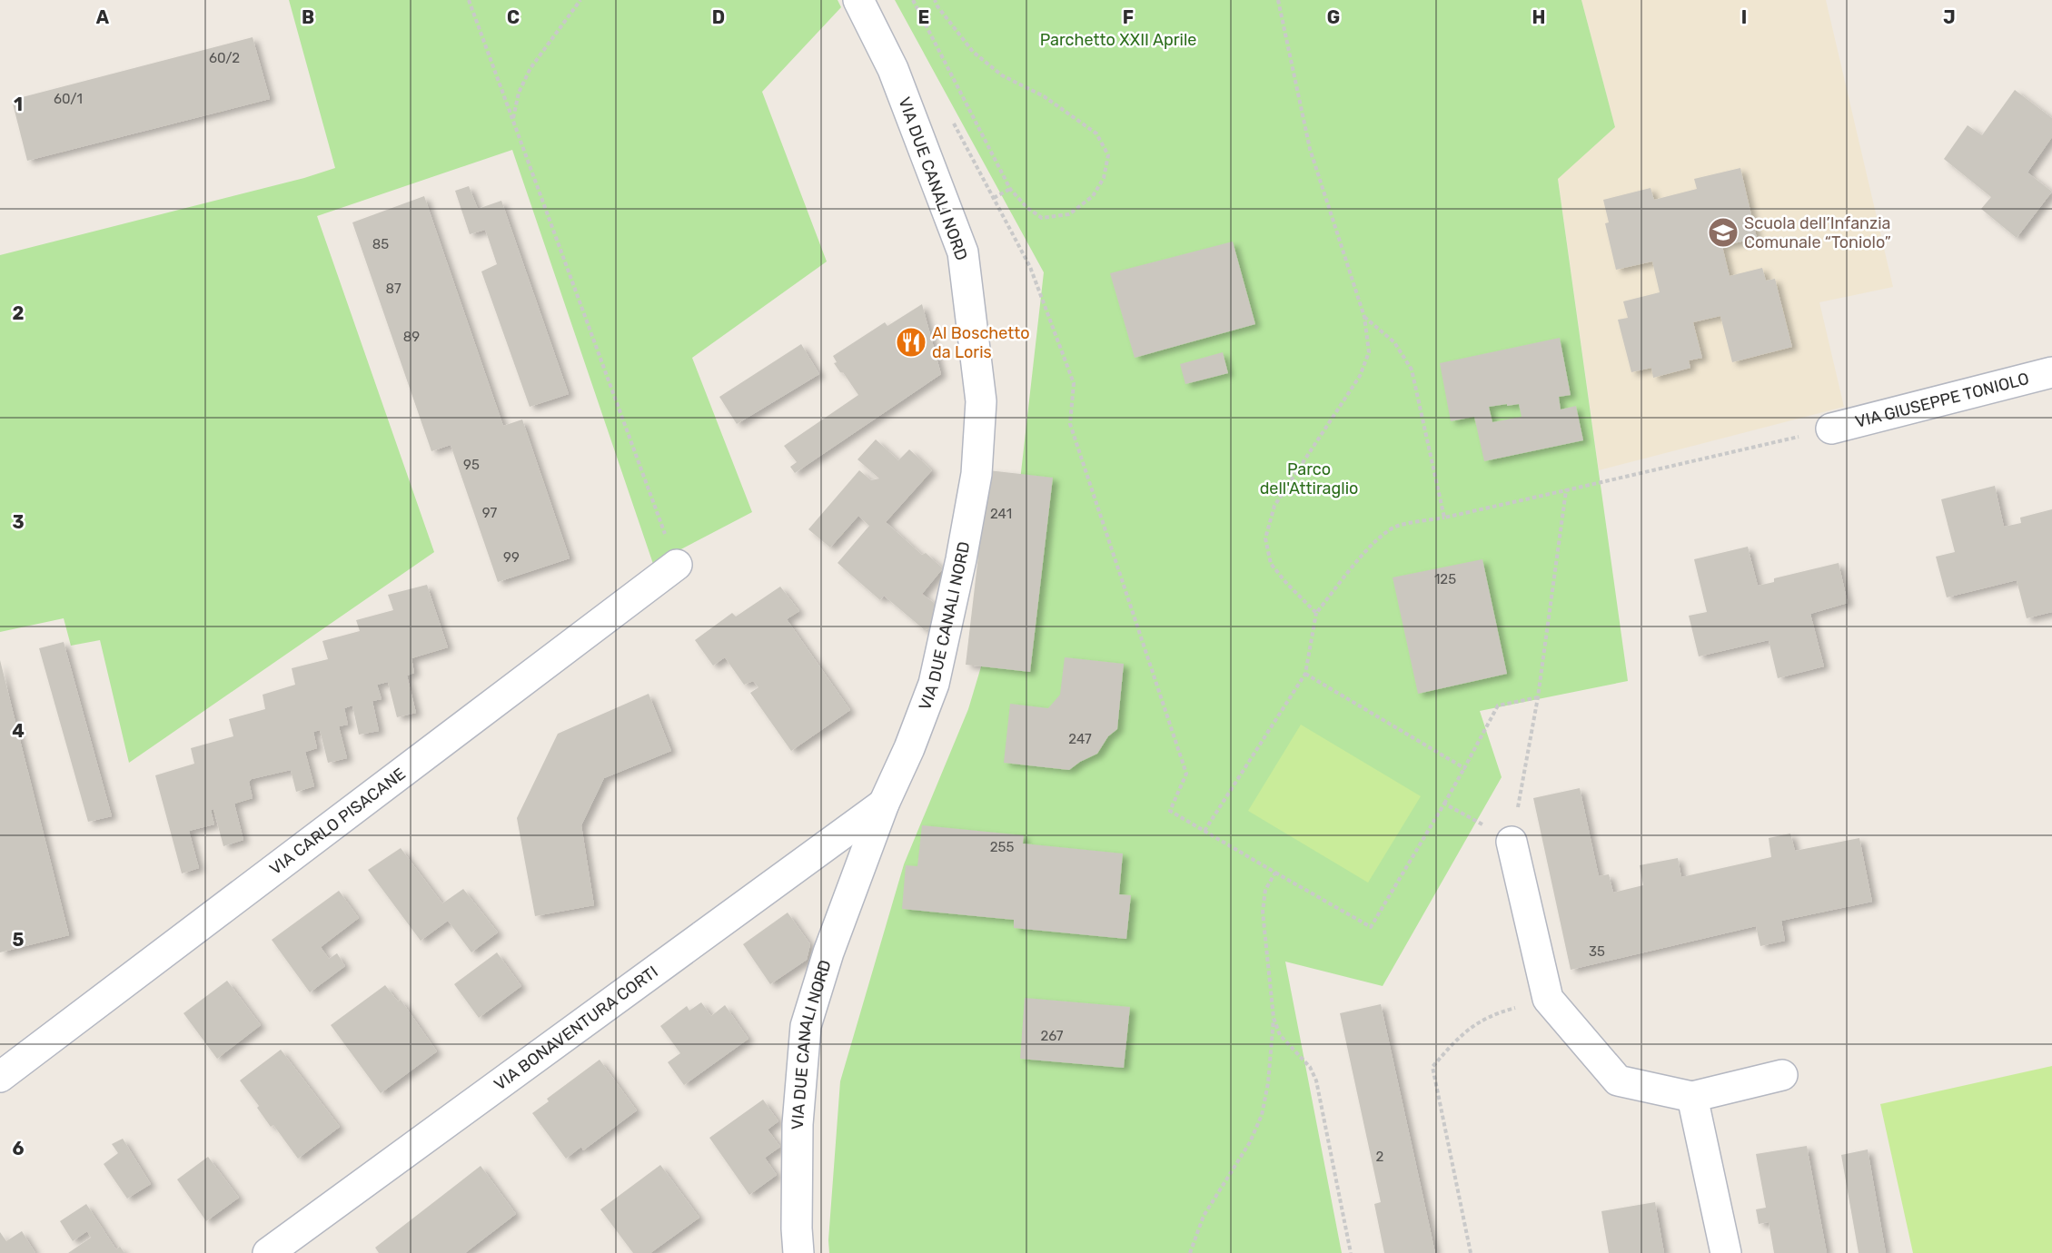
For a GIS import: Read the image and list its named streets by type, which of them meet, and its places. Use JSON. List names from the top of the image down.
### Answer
{
  "streets": {
    "street": [
      "VIA DUE CANALI NORD",
      "VIA GIUSEPPE TONIOLO",
      "VIA CARLO PISACANE",
      "VIA BONAVENTURA CORTI"
    ]
  },
  "crossings": [
    ["VIA DUE CANALI NORD", "VIA BONAVENTURA CORTI"]
  ],
  "parks": ["Parchetto XXII Aprile", "Parco dell'Attiraglio"],
  "places": {
    "school or university": ["Scuola dell’Infanzia Comunale “Toniolo”"],
    "restaurant": ["Al Boschetto da Loris"]
  },
  "house_numbers": [
    "60/2",
    "60/1",
    "85",
    "87",
    "89",
    "95",
    "97",
    "241",
    "99",
    "125",
    "247",
    "255",
    "35",
    "267",
    "2"
  ],
  "grid": {
    "columns": [
      "A",
      "B",
      "C",
      "D",
      "E",
      "F",
      "G",
      "H",
      "I",
      "J"
    ],
    "rows": [
      "1",
      "2",
      "3",
      "4",
      "5",
      "6"
    ]
  }
}
